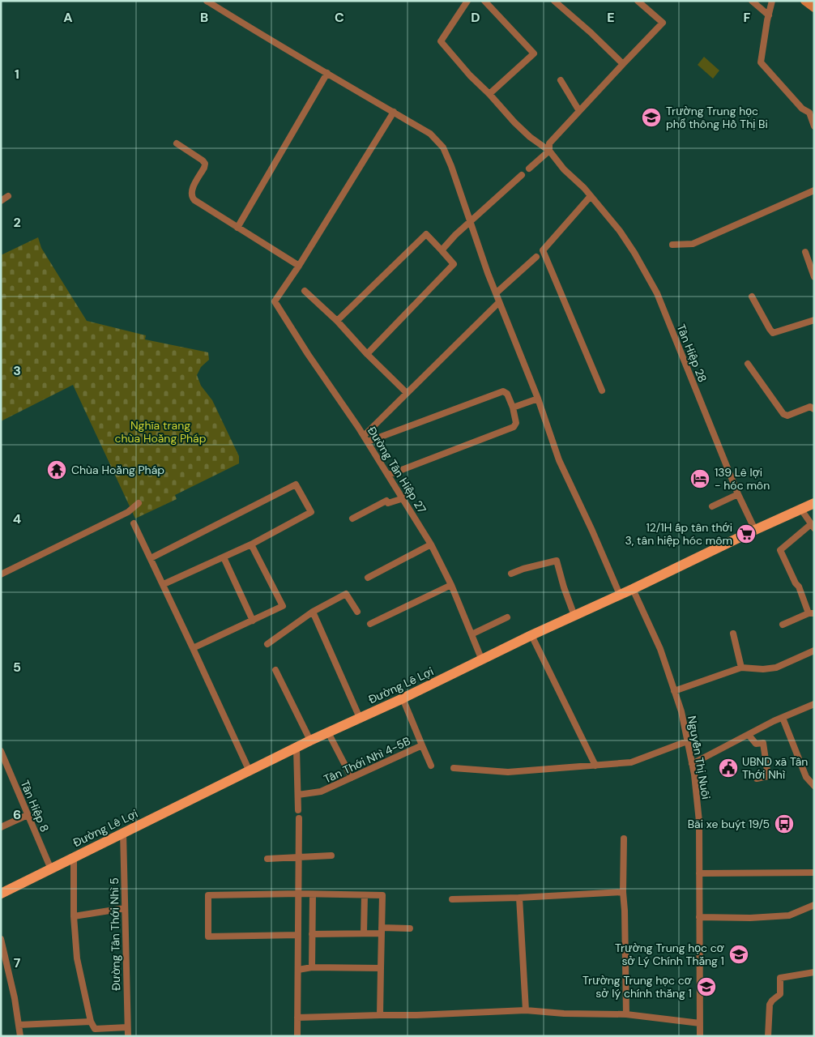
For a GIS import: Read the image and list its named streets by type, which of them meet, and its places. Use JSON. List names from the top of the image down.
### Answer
{
  "streets": {
    "main road": ["Đường Lê Lợi"],
    "street": [
      "Tân Hiệp 28",
      "Đường Tân Hiệp 27",
      "Nguyễn Thị Nuôi",
      "Tân Thới Nhì 4-5B",
      "Tân Hiệp 8",
      "Đường Tân Thới Nhì 5"
    ]
  },
  "crossings": [
    ["Tân Hiệp 28", "Đường Lê Lợi"],
    ["Đường Tân Hiệp 27", "Đường Lê Lợi"],
    ["Đường Lê Lợi", "Nguyễn Thị Nuôi"],
    ["Đường Lê Lợi", "Tân Hiệp 8"],
    ["Đường Lê Lợi", "Đường Tân Thới Nhì 5"]
  ],
  "parks": ["Nghĩa trang chùa Hoằng Pháp"],
  "places": {
    "school or university": ["Trường Trung học phổ thông Hồ Thị Bi", "Trường Trung học cơ sở Lý Chính Thắng 1", "Trường Trung học cơ sở lý chính thắng 1"],
    "temple": ["Chùa Hoằng Pháp"],
    "hotel": ["139 Lê lợi - hóc môn"],
    "supermarket": ["12/1H ấp tân thới 3, tân hiệp hóc môm"],
    "public building": ["UBND xã Tân Thới Nhì"],
    "bus stop": ["Bãi xe buýt 19/5"]
  },
  "grid": {
    "columns": [
      "A",
      "B",
      "C",
      "D",
      "E",
      "F"
    ],
    "rows": [
      "1",
      "2",
      "3",
      "4",
      "5",
      "6",
      "7"
    ]
  }
}
